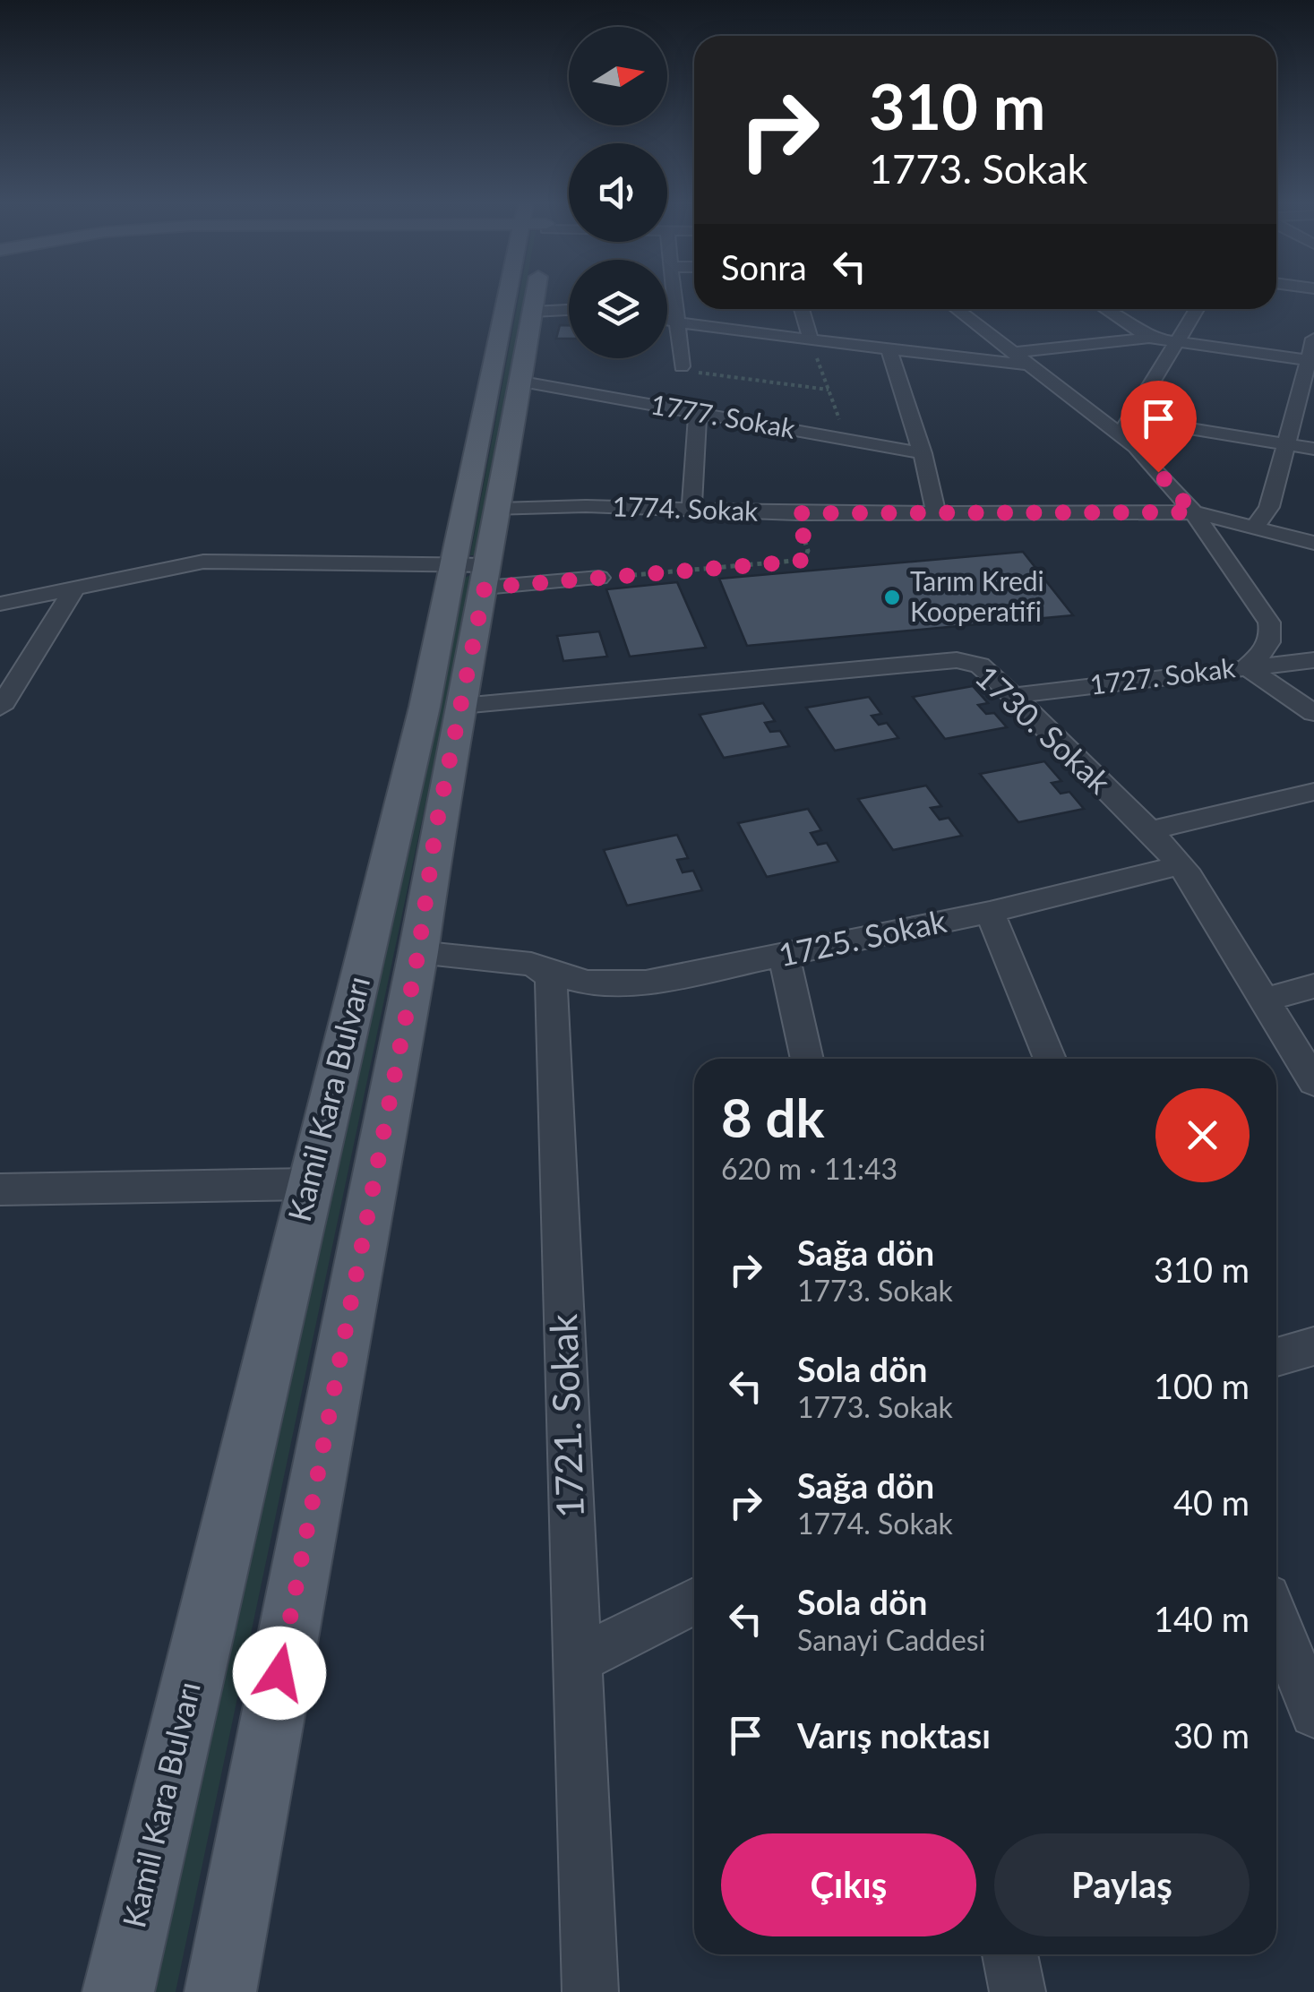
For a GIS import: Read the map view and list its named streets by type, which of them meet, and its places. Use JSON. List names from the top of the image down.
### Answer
{
  "streets": {
    "main road": ["Kamil Kara Bulvarı"],
    "street": [
      "1777. Sokak",
      "1774. Sokak",
      "1727. Sokak",
      "1730. Sokak",
      "1725. Sokak",
      "1721. Sokak"
    ]
  },
  "crossings": [
    ["1777. Sokak", "Kamil Kara Bulvarı"],
    ["1774. Sokak", "Kamil Kara Bulvarı"],
    ["1727. Sokak", "1730. Sokak"],
    ["1730. Sokak", "1725. Sokak"],
    ["1730. Sokak", "Kamil Kara Bulvarı"],
    ["1725. Sokak", "1721. Sokak"]
  ],
  "places": ["Tarım Kredi Kooperatifi"],
  "north": "right",
  "page": {
    "turn": ["310 m", "1773. Sokak"],
    "then": "Sonra",
    "heading": ["8 dk", "620 m · 11:43"],
    "list": [
      {
        "name": "Sağa dön",
        "note": "1773. Sokak",
        "value": "310 m"
      },
      {
        "name": "Sola dön",
        "note": "1773. Sokak",
        "value": "100 m"
      },
      {
        "name": "Sağa dön",
        "note": "1774. Sokak",
        "value": "40 m"
      },
      {
        "name": "Sola dön",
        "note": "Sanayi Caddesi",
        "value": "140 m"
      },
      {
        "name": "Varış noktası",
        "value": "30 m"
      }
    ],
    "buttons": ["Çıkış", "Paylaş"]
  }
}
